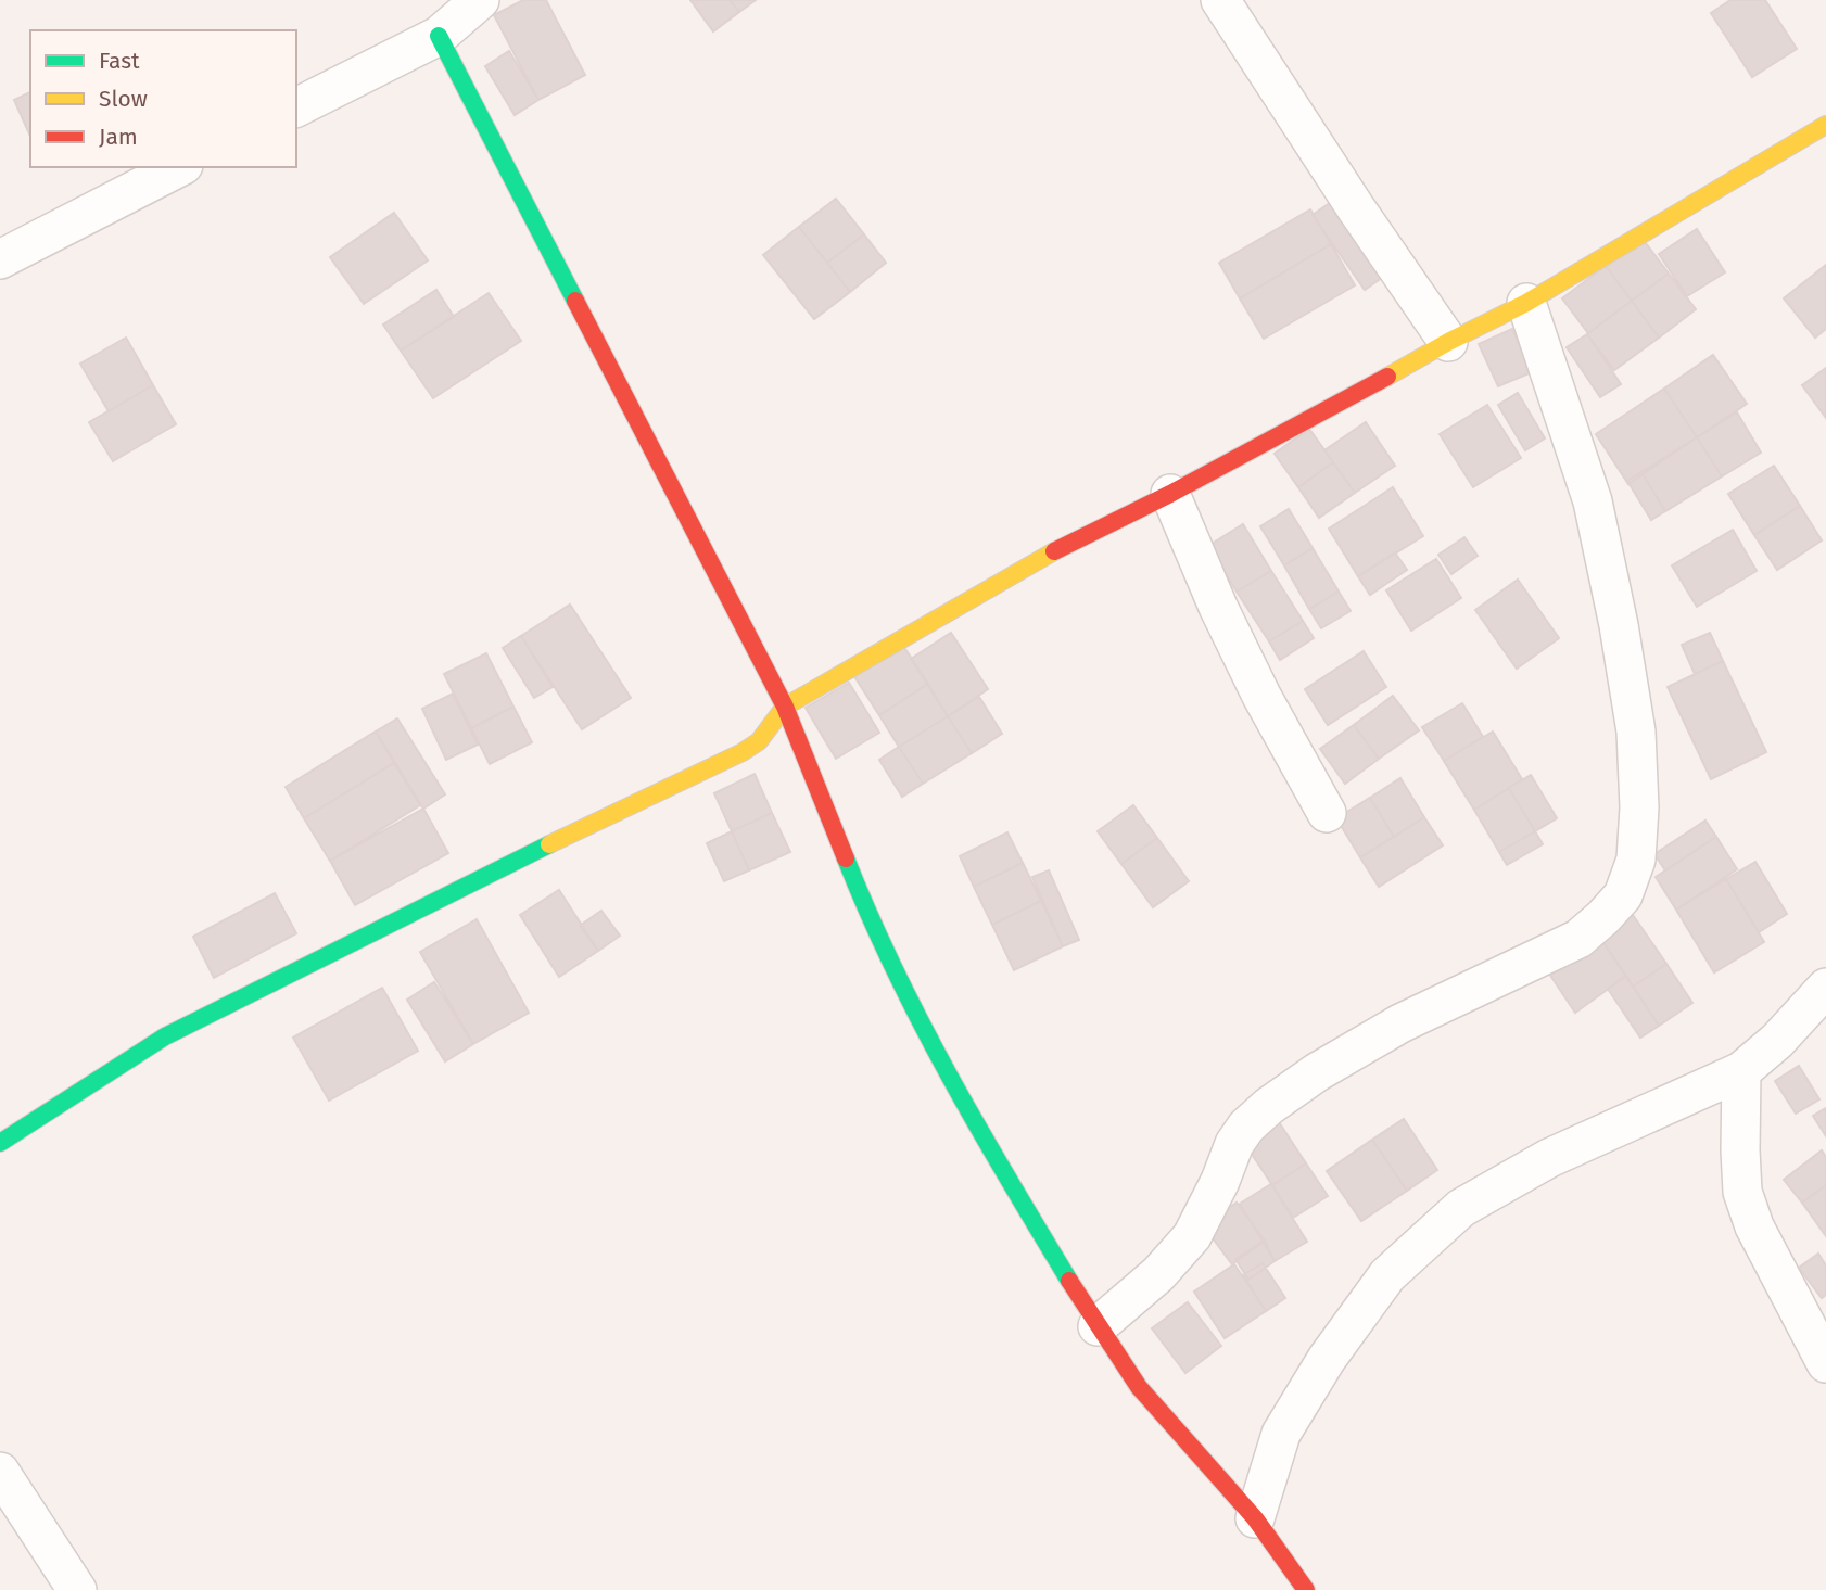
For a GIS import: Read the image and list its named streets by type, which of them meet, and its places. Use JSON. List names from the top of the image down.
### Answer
{
  "legend": ["Fast", "Slow", "Jam"]
}
